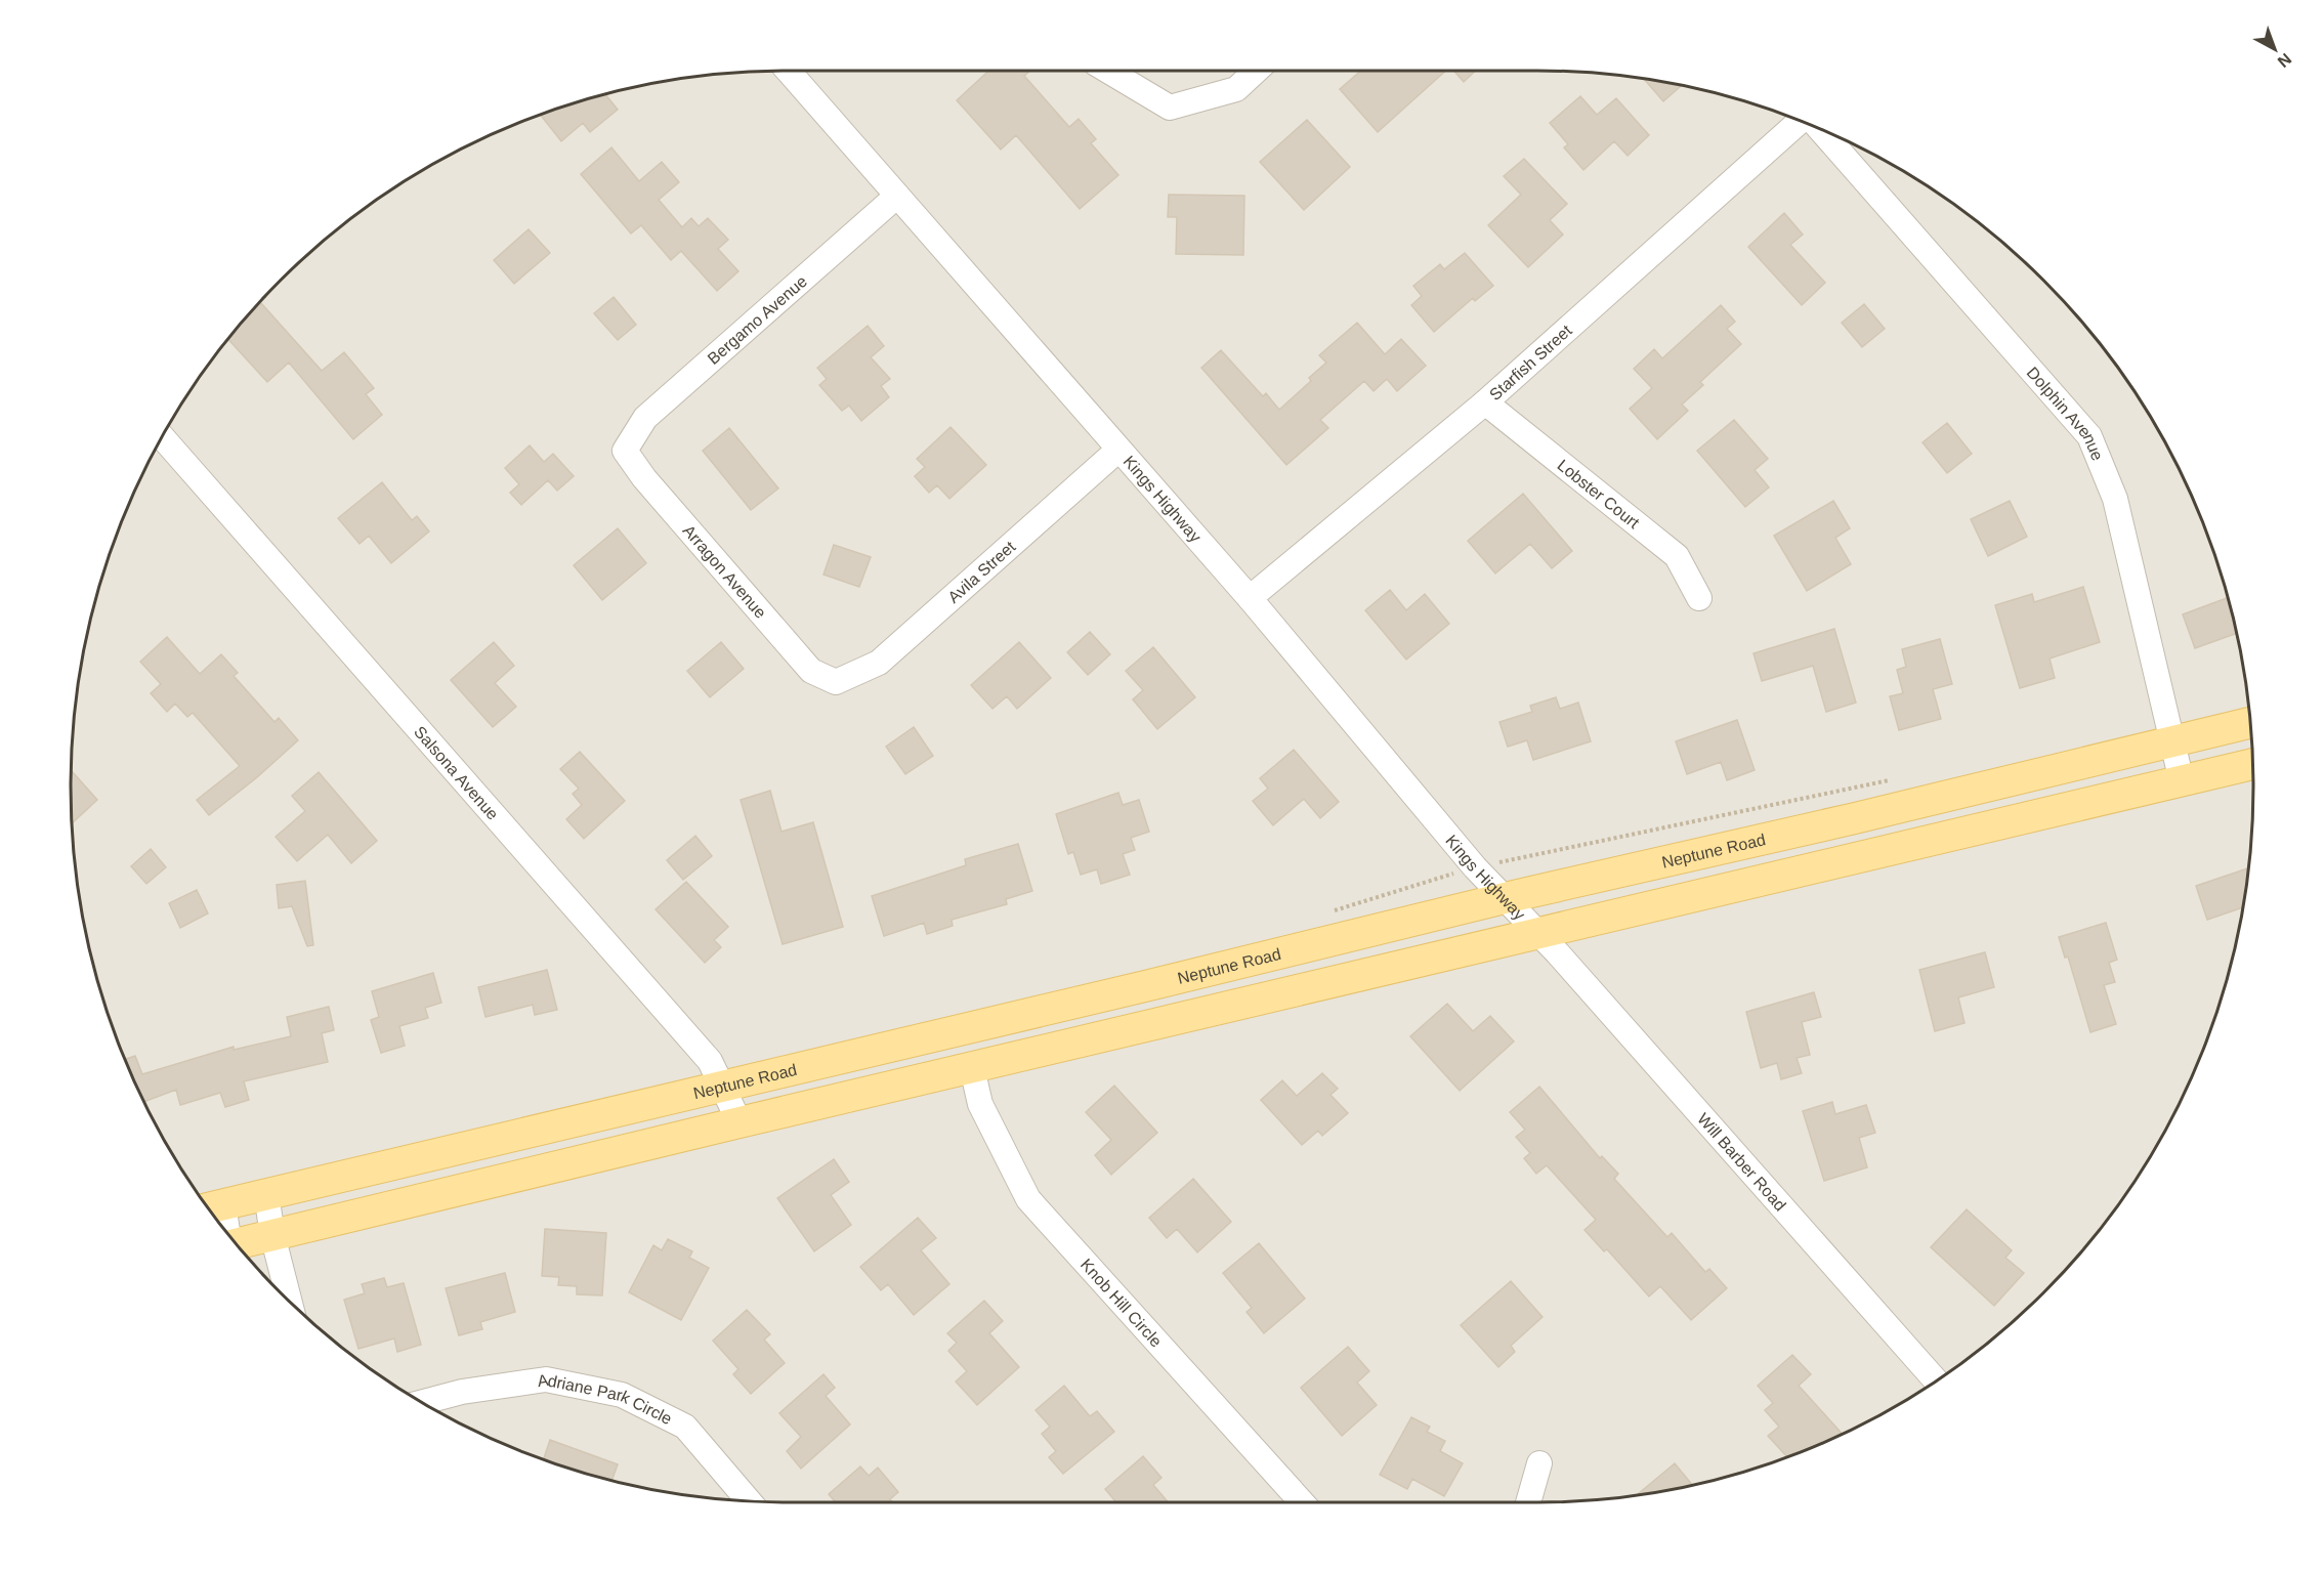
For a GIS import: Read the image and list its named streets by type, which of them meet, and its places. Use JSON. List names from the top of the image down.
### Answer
{
  "streets": {
    "main road": ["Neptune Road"],
    "street": [
      "Bergamo Avenue",
      "Starfish Street",
      "Dolphin Avenue",
      "Lobster Court",
      "Kings Highway",
      "Arragon Avenue",
      "Avila Street",
      "Salsona Avenue",
      "Will Barber Road",
      "Knob Hill Circle",
      "Adriane Park Circle"
    ]
  },
  "crossings": [
    ["Bergamo Avenue", "Kings Highway"],
    ["Bergamo Avenue", "Arragon Avenue"],
    ["Starfish Street", "Lobster Court"],
    ["Starfish Street", "Kings Highway"],
    ["Dolphin Avenue", "Neptune Road"],
    ["Kings Highway", "Avila Street"],
    ["Kings Highway", "Neptune Road"],
    ["Kings Highway", "Will Barber Road"],
    ["Arragon Avenue", "Avila Street"],
    ["Salsona Avenue", "Neptune Road"]
  ],
  "north": "bottom right"
}
